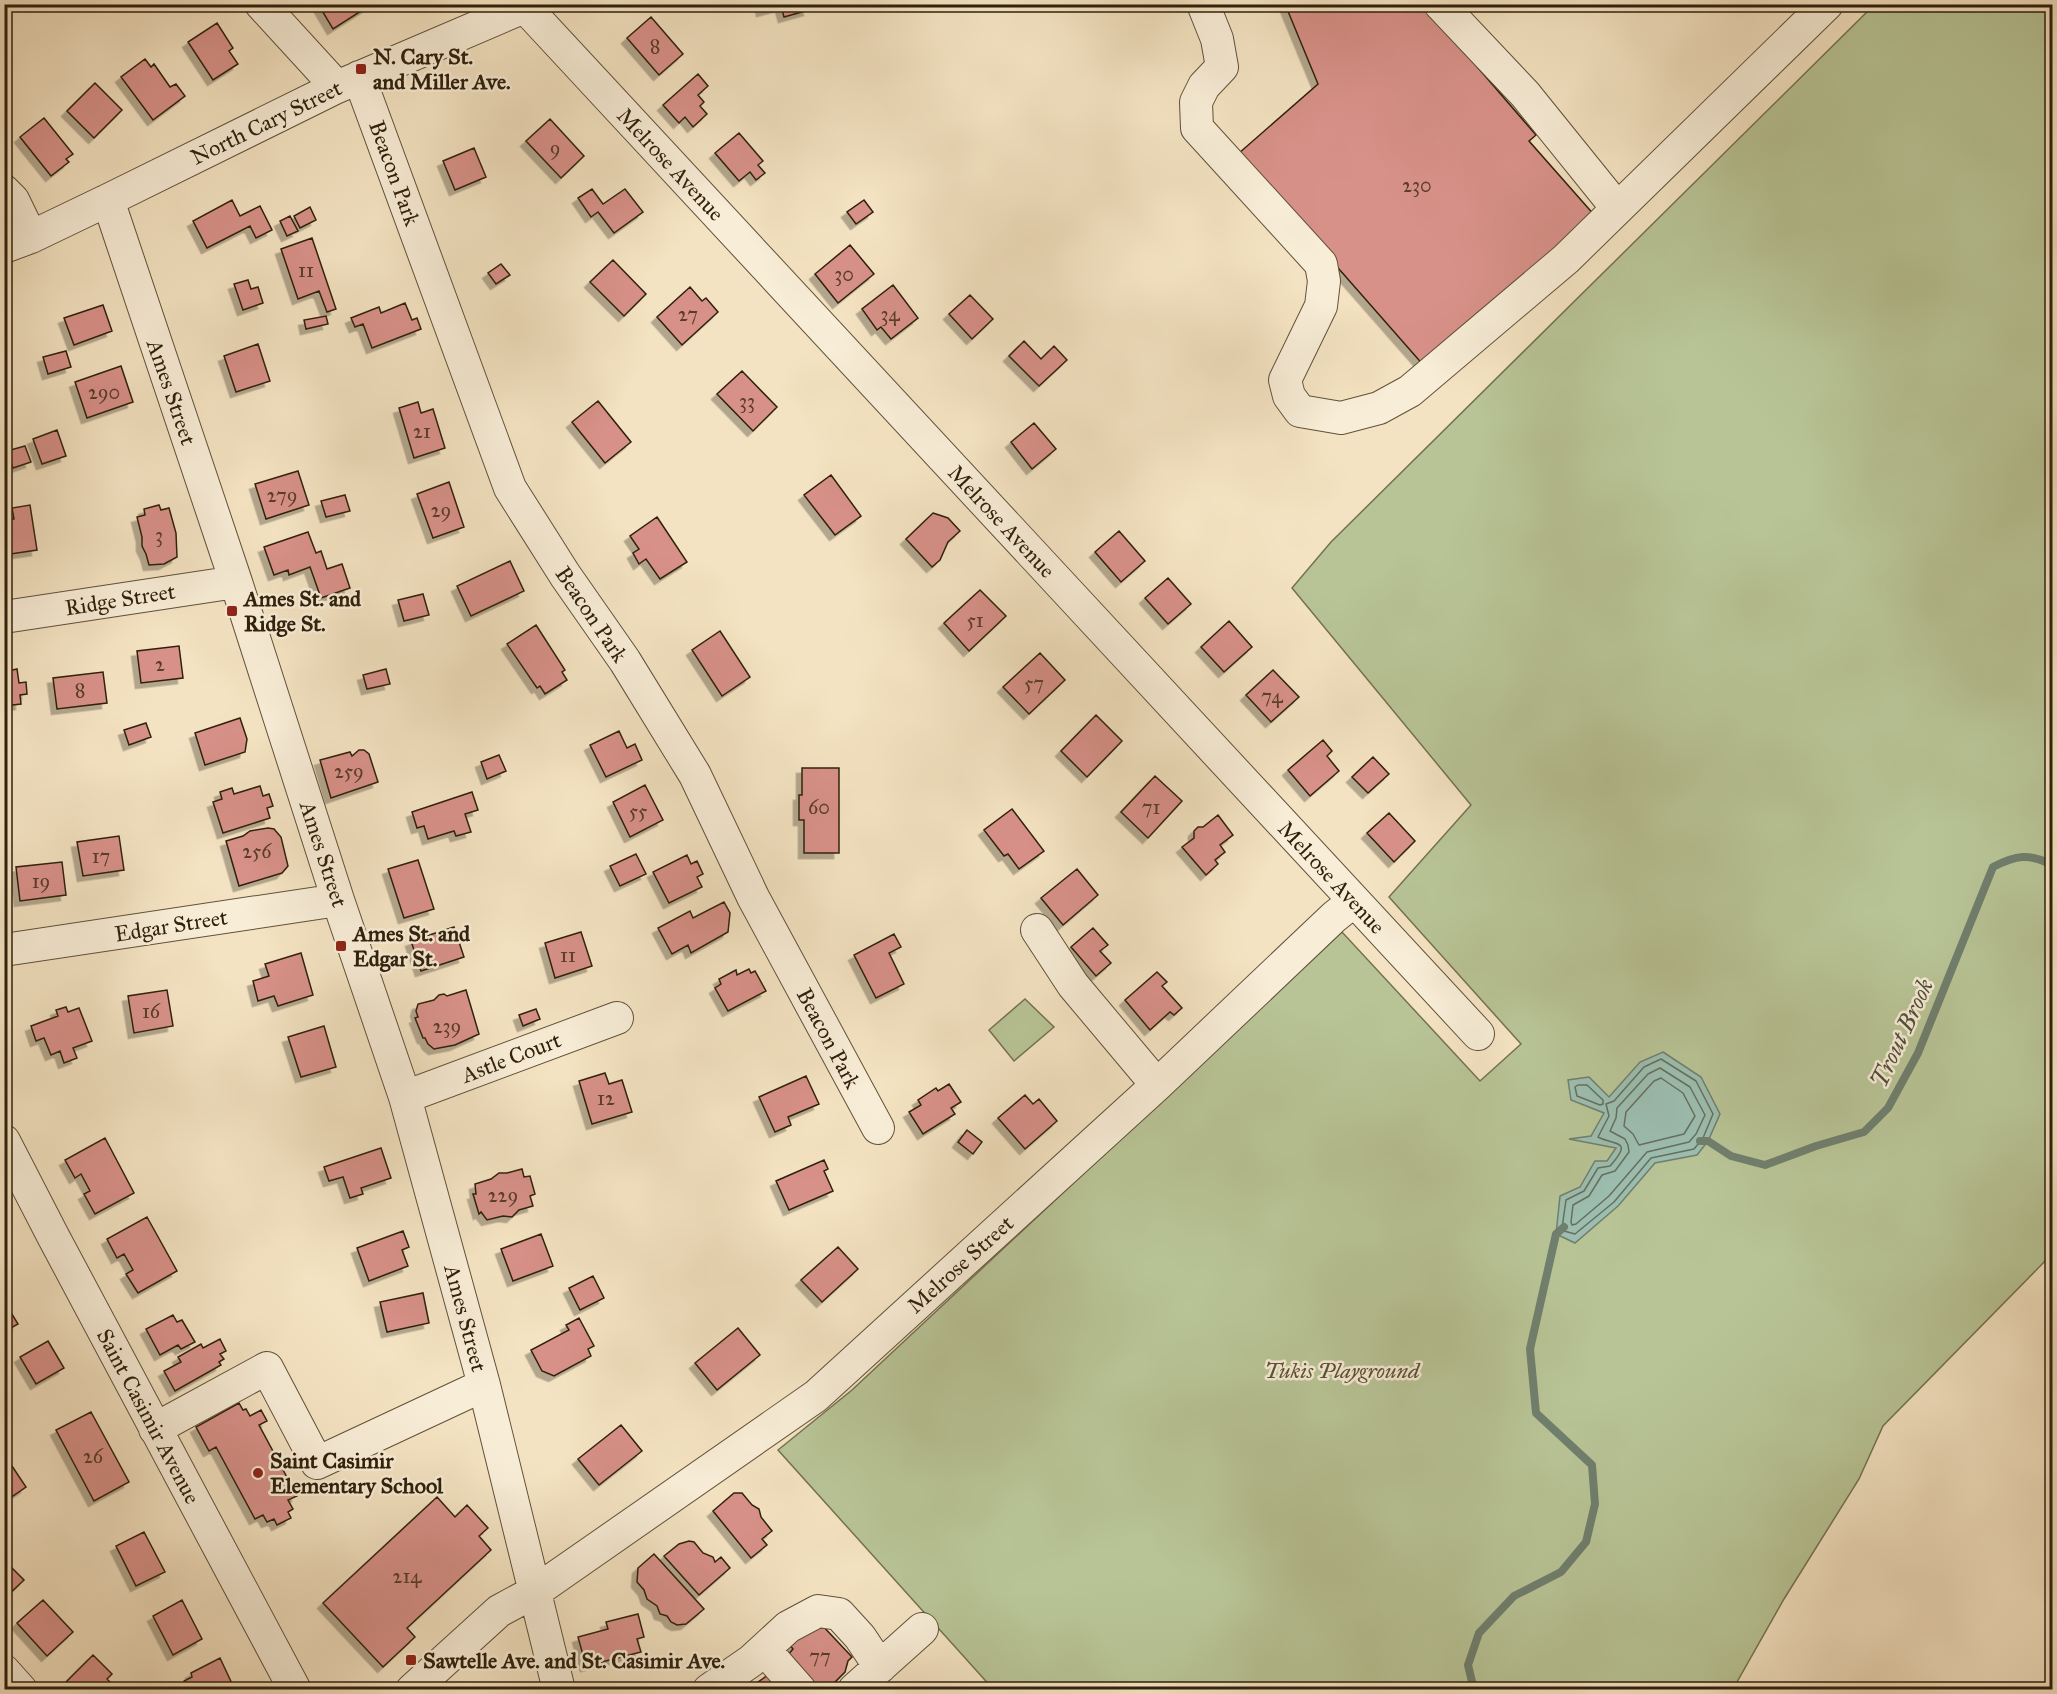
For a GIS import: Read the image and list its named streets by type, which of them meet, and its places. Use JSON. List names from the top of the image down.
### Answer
{
  "streets": {
    "street": [
      "North Cary Street",
      "Melrose Avenue",
      "Beacon Park",
      "Ames Street",
      "Ridge Street",
      "Edgar Street",
      "Astle Court",
      "Melrose Street",
      "Saint Casimir Avenue"
    ]
  },
  "crossings": [
    ["North Cary Street", "Melrose Avenue"],
    ["North Cary Street", "Beacon Park"],
    ["North Cary Street", "Ames Street"],
    ["Melrose Avenue", "Melrose Street"],
    ["Ames Street", "Ridge Street"],
    ["Ames Street", "Edgar Street"],
    ["Ames Street", "Astle Court"],
    ["Ames Street", "Melrose Street"]
  ],
  "water": ["Trout Brook"],
  "parks": ["Tukis Playground"],
  "places": {
    "transit": [
      "N. Cary St. and Miller Ave.",
      "Ames St. and Ridge St.",
      "Ames St. and Edgar St.",
      "Sawtelle Ave. and St. Casimir Ave."
    ],
    "other": ["Saint Casimir Elementary School"]
  },
  "house_numbers": [
    "8",
    "9",
    "230",
    "11",
    "30",
    "27",
    "34",
    "290",
    "33",
    "21",
    "279",
    "29",
    "3",
    "51",
    "2",
    "57",
    "8",
    "74",
    "259",
    "60",
    "71",
    "55",
    "256",
    "17",
    "19",
    "11",
    "16",
    "239",
    "12",
    "229",
    "26",
    "214",
    "77"
  ]
}
